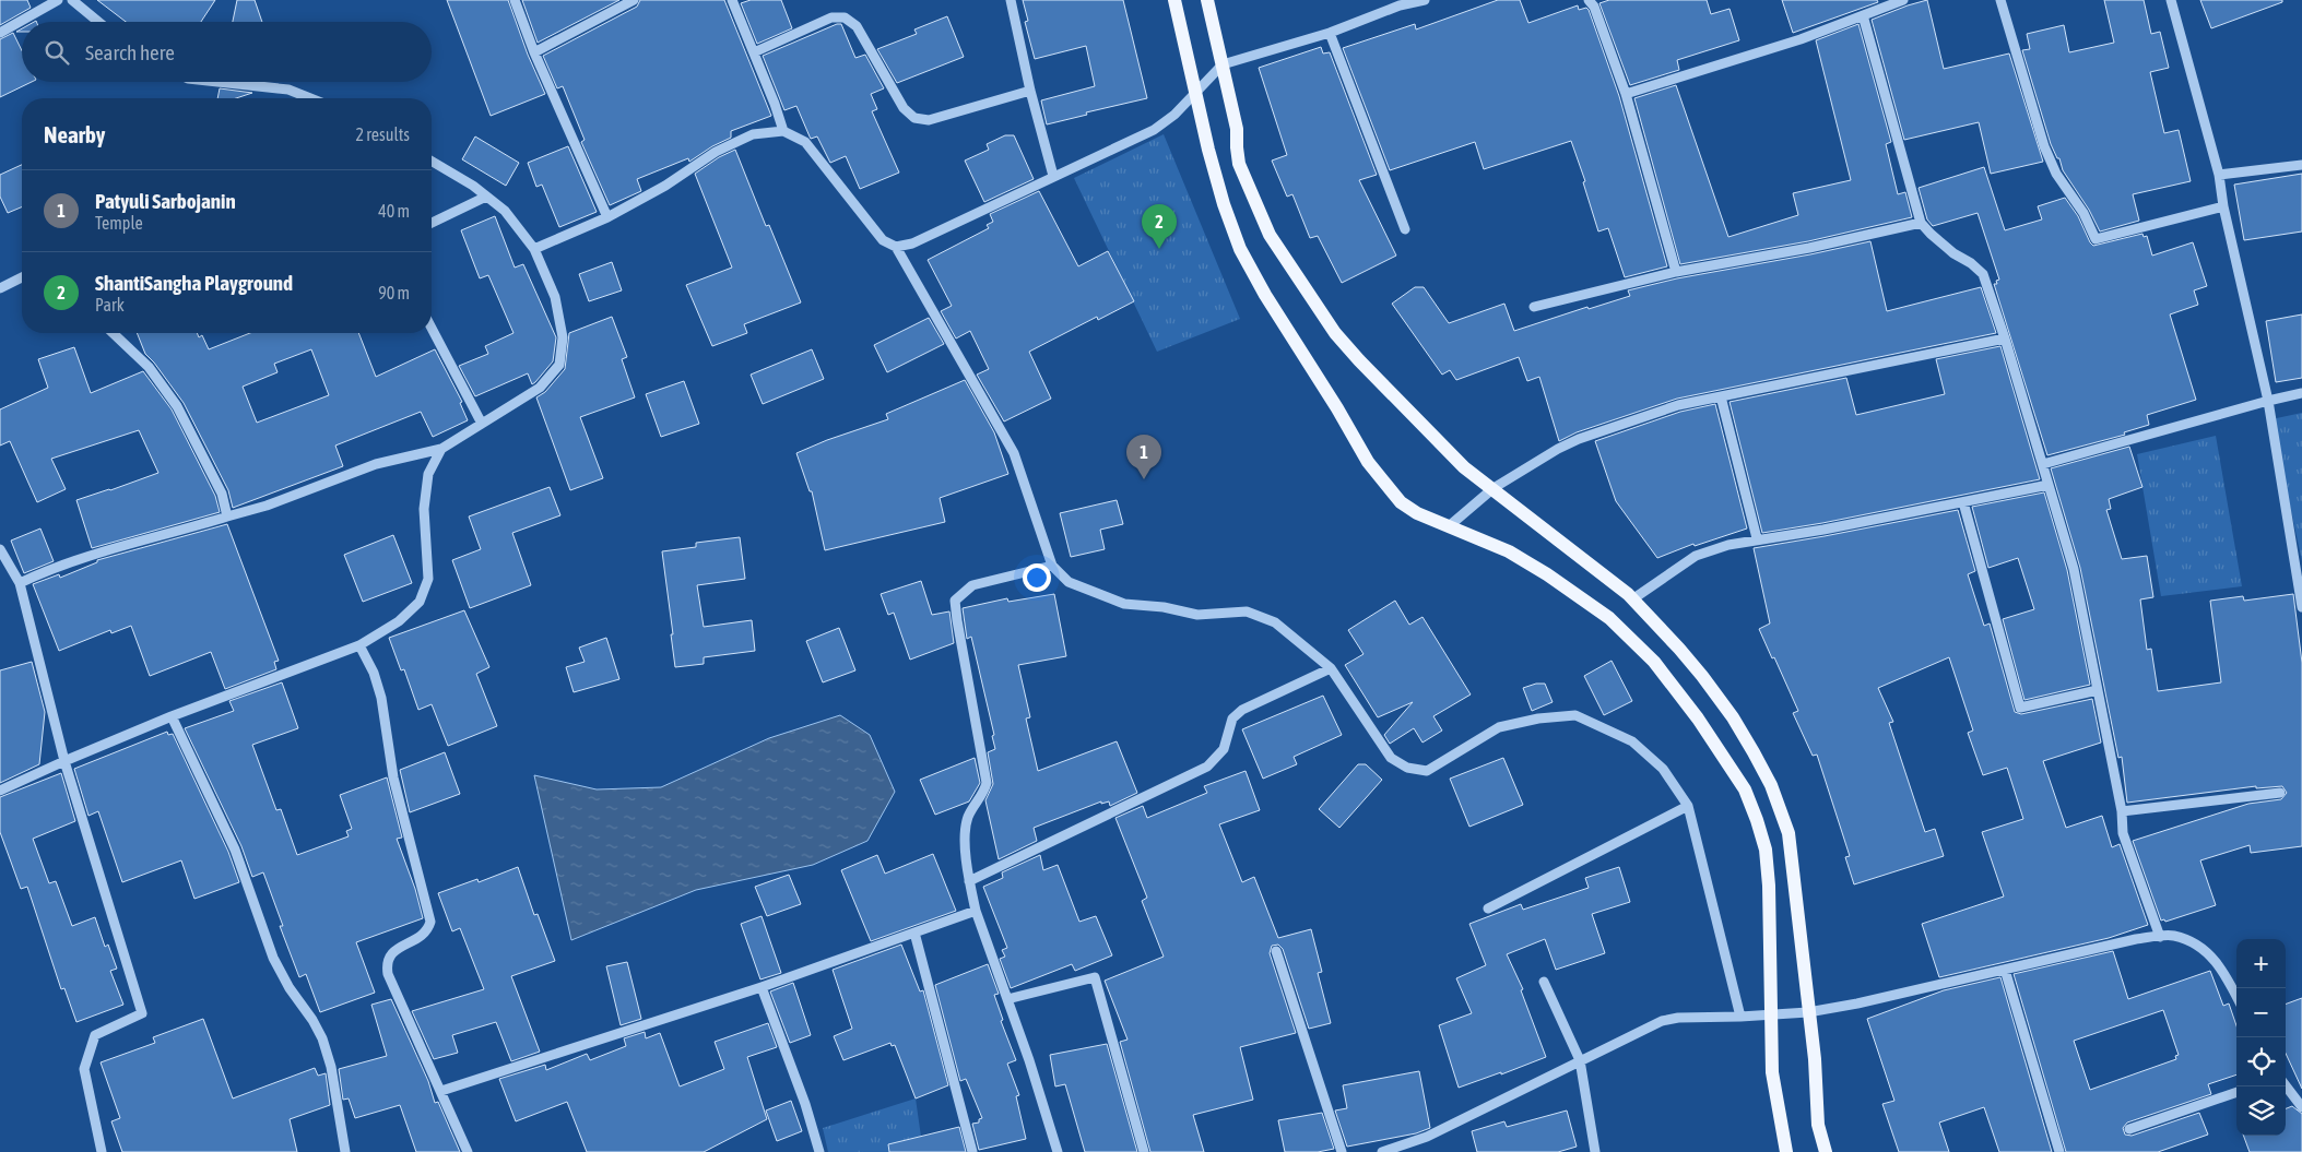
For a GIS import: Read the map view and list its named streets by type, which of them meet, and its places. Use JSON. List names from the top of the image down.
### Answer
{
  "page": {
    "search": "Search here",
    "heading": ["Nearby", "2 results"],
    "list": [
      {
        "mark": "1",
        "name": "Patyuli Sarbojanin",
        "note": "Temple",
        "value": "40 m"
      },
      {
        "mark": "2",
        "name": "ShantiSangha Playground",
        "note": "Park",
        "value": "90 m"
      }
    ],
    "pins": ["2", "1"],
    "map_buttons": ["+", "−"]
  }
}
